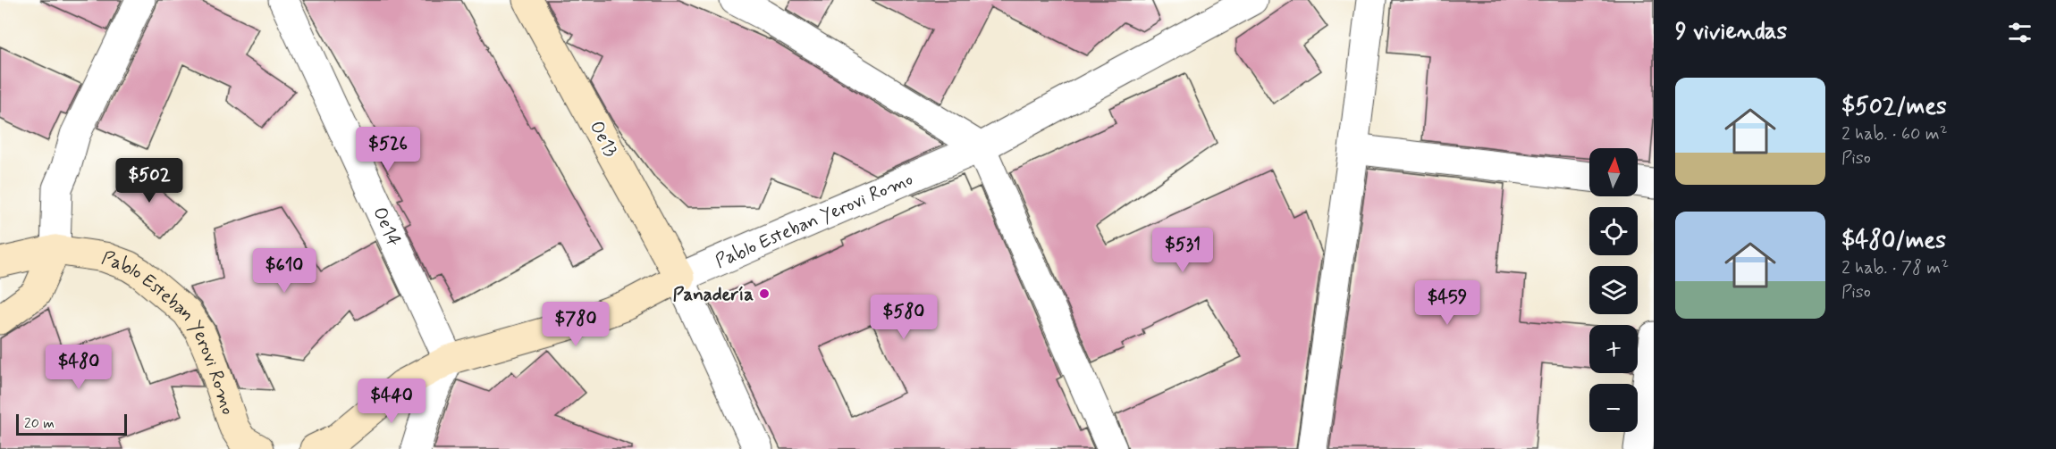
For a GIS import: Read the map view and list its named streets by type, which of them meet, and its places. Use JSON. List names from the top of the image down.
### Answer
{
  "streets": {
    "main road": ["Oe13", "Pablo Esteban Yerovi Romo"],
    "street": ["Oe14"]
  },
  "crossings": [
    ["Oe13", "Pablo Esteban Yerovi Romo"],
    ["Pablo Esteban Yerovi Romo", "Oe14"]
  ],
  "places": ["Panadería"],
  "scale_bar": "20 m",
  "north": "top",
  "page": {
    "heading": "9 viviendas",
    "list": [
      {
        "name": "$502/mes",
        "note": "2 hab. · 60 m² · Piso"
      },
      {
        "name": "$480/mes",
        "note": "2 hab. · 78 m² · Piso"
      }
    ],
    "price": [
      "$526",
      "$502",
      "$531",
      "$610",
      "$459",
      "$580",
      "$780",
      "$480",
      "$440"
    ],
    "map_buttons": ["+", "−"],
    "scale": "20 m"
  }
}
